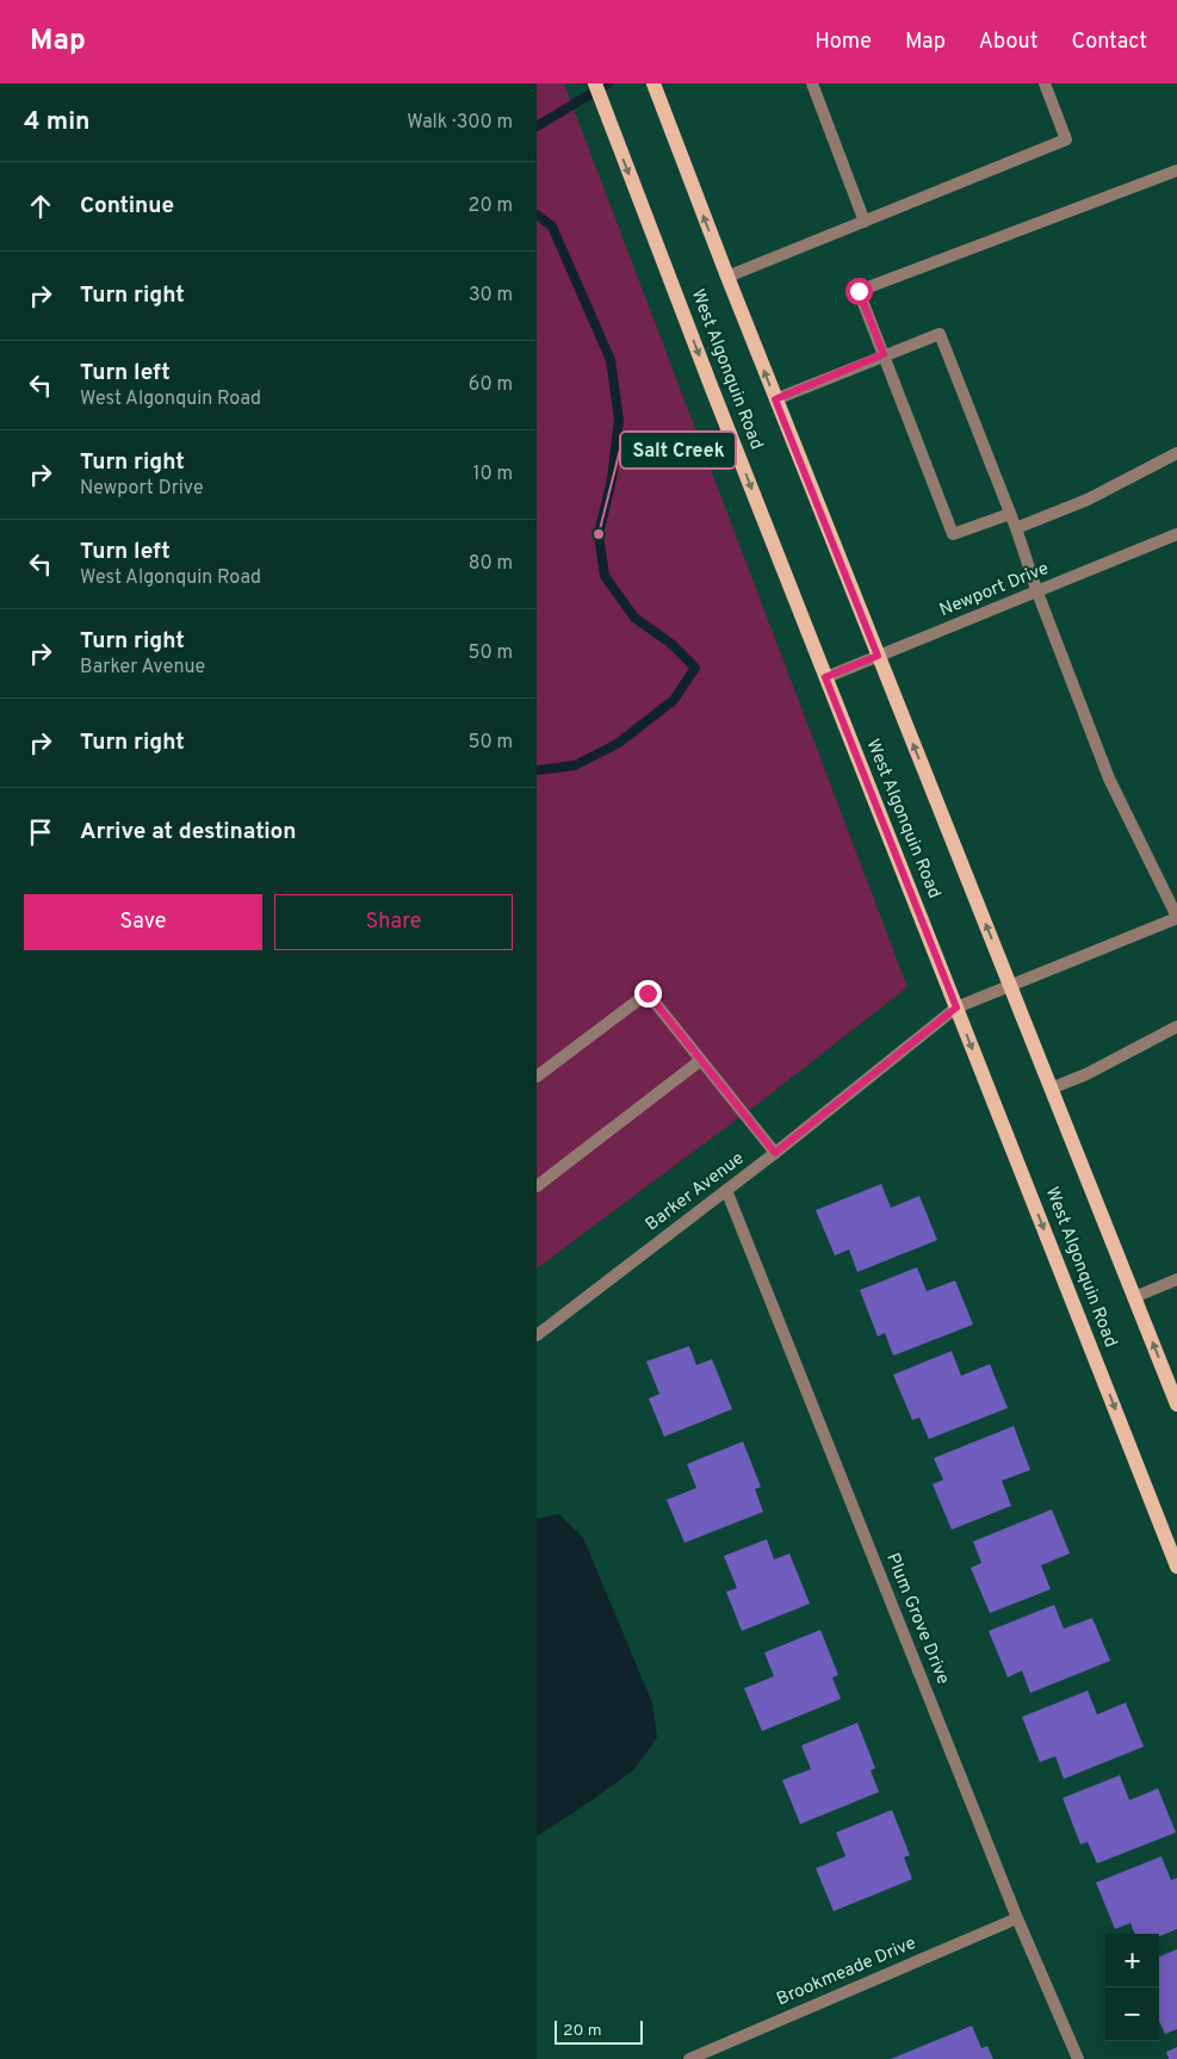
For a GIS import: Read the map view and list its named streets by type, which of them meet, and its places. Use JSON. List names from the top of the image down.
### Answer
{
  "streets": {
    "main road": ["West Algonquin Road"],
    "street": [
      "Newport Drive",
      "Barker Avenue",
      "Plum Grove Drive",
      "Brookmeade Drive"
    ]
  },
  "crossings": [
    ["West Algonquin Road", "Newport Drive"],
    ["West Algonquin Road", "Barker Avenue"],
    ["Barker Avenue", "Plum Grove Drive"],
    ["Plum Grove Drive", "Brookmeade Drive"]
  ],
  "places": ["Salt Creek"],
  "scale_bar": "20 m",
  "page": {
    "header": "Map",
    "nav": [
      "Home",
      "Map",
      "About",
      "Contact"
    ],
    "heading": ["4 min", "Walk · 300 m"],
    "list": [
      ["Continue", "20 m"],
      ["Turn right", "30 m"],
      ["Turn left", "West Algonquin Road", "60 m"],
      ["Turn right", "Newport Drive", "10 m"],
      ["Turn left", "West Algonquin Road", "80 m"],
      ["Turn right", "Barker Avenue", "50 m"],
      ["Turn right", "50 m"],
      "Arrive at destination"
    ],
    "buttons": ["Save", "Share"],
    "map_buttons": ["+", "−"],
    "scale": "20 m"
  }
}
